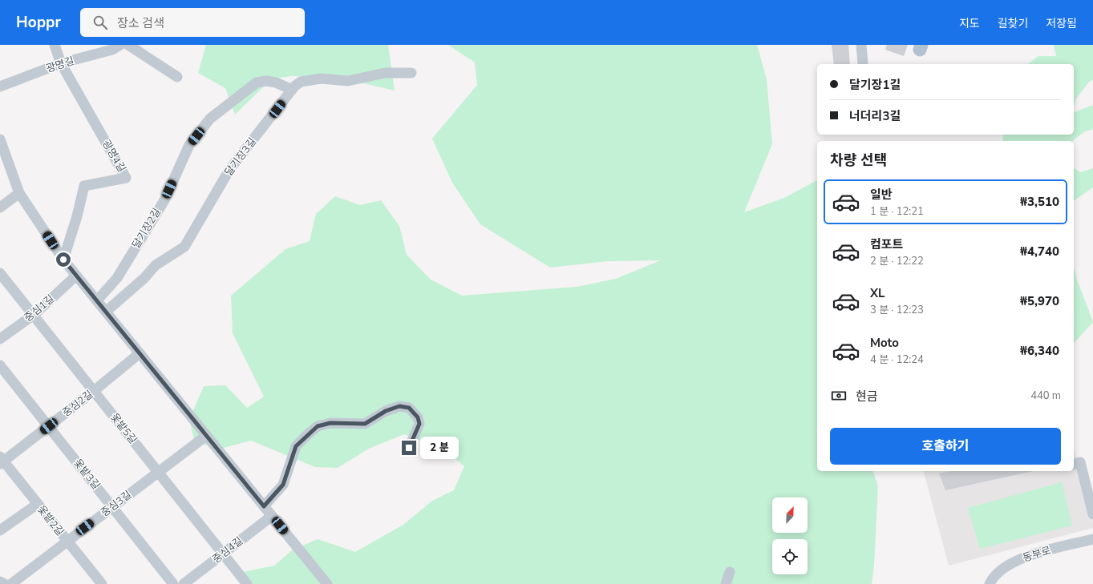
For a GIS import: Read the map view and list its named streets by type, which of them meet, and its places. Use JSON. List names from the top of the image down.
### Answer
{
  "streets": {
    "street": [
      "광명길",
      "광명4길",
      "달기장3길",
      "달기장2길",
      "중심1길",
      "중심2길",
      "옻밭5길",
      "옻밭3길",
      "중심3길",
      "옻밭2길",
      "중심4길",
      "동부로"
    ]
  },
  "crossings": [
    ["광명길", "광명4길"],
    ["달기장3길", "달기장2길"],
    ["중심1길", "옻밭5길"],
    ["중심2길", "옻밭5길"],
    ["중심2길", "옻밭3길"],
    ["중심2길", "옻밭2길"],
    ["옻밭5길", "중심3길"],
    ["옻밭5길", "중심4길"],
    ["옻밭3길", "중심3길"],
    ["중심3길", "옻밭2길"]
  ],
  "north": "top right",
  "page": {
    "header": "Hoppr",
    "search": "장소 검색",
    "nav": ["지도", "길찾기", "저장됨"],
    "banner": ["달기장1길", "너더리3길"],
    "heading": "차량 선택",
    "list": [
      {
        "name": "일반",
        "note": "1 분 · 12:21",
        "value": "₩3,510"
      },
      {
        "name": "컴포트",
        "note": "2 분 · 12:22",
        "value": "₩4,740"
      },
      {
        "name": "XL",
        "note": "3 분 · 12:23",
        "value": "₩5,970"
      },
      {
        "name": "Moto",
        "note": "4 분 · 12:24",
        "value": "₩6,340"
      }
    ],
    "pay": ["현금", "440 m"],
    "buttons": "호출하기",
    "bubble": "2 분"
  }
}
